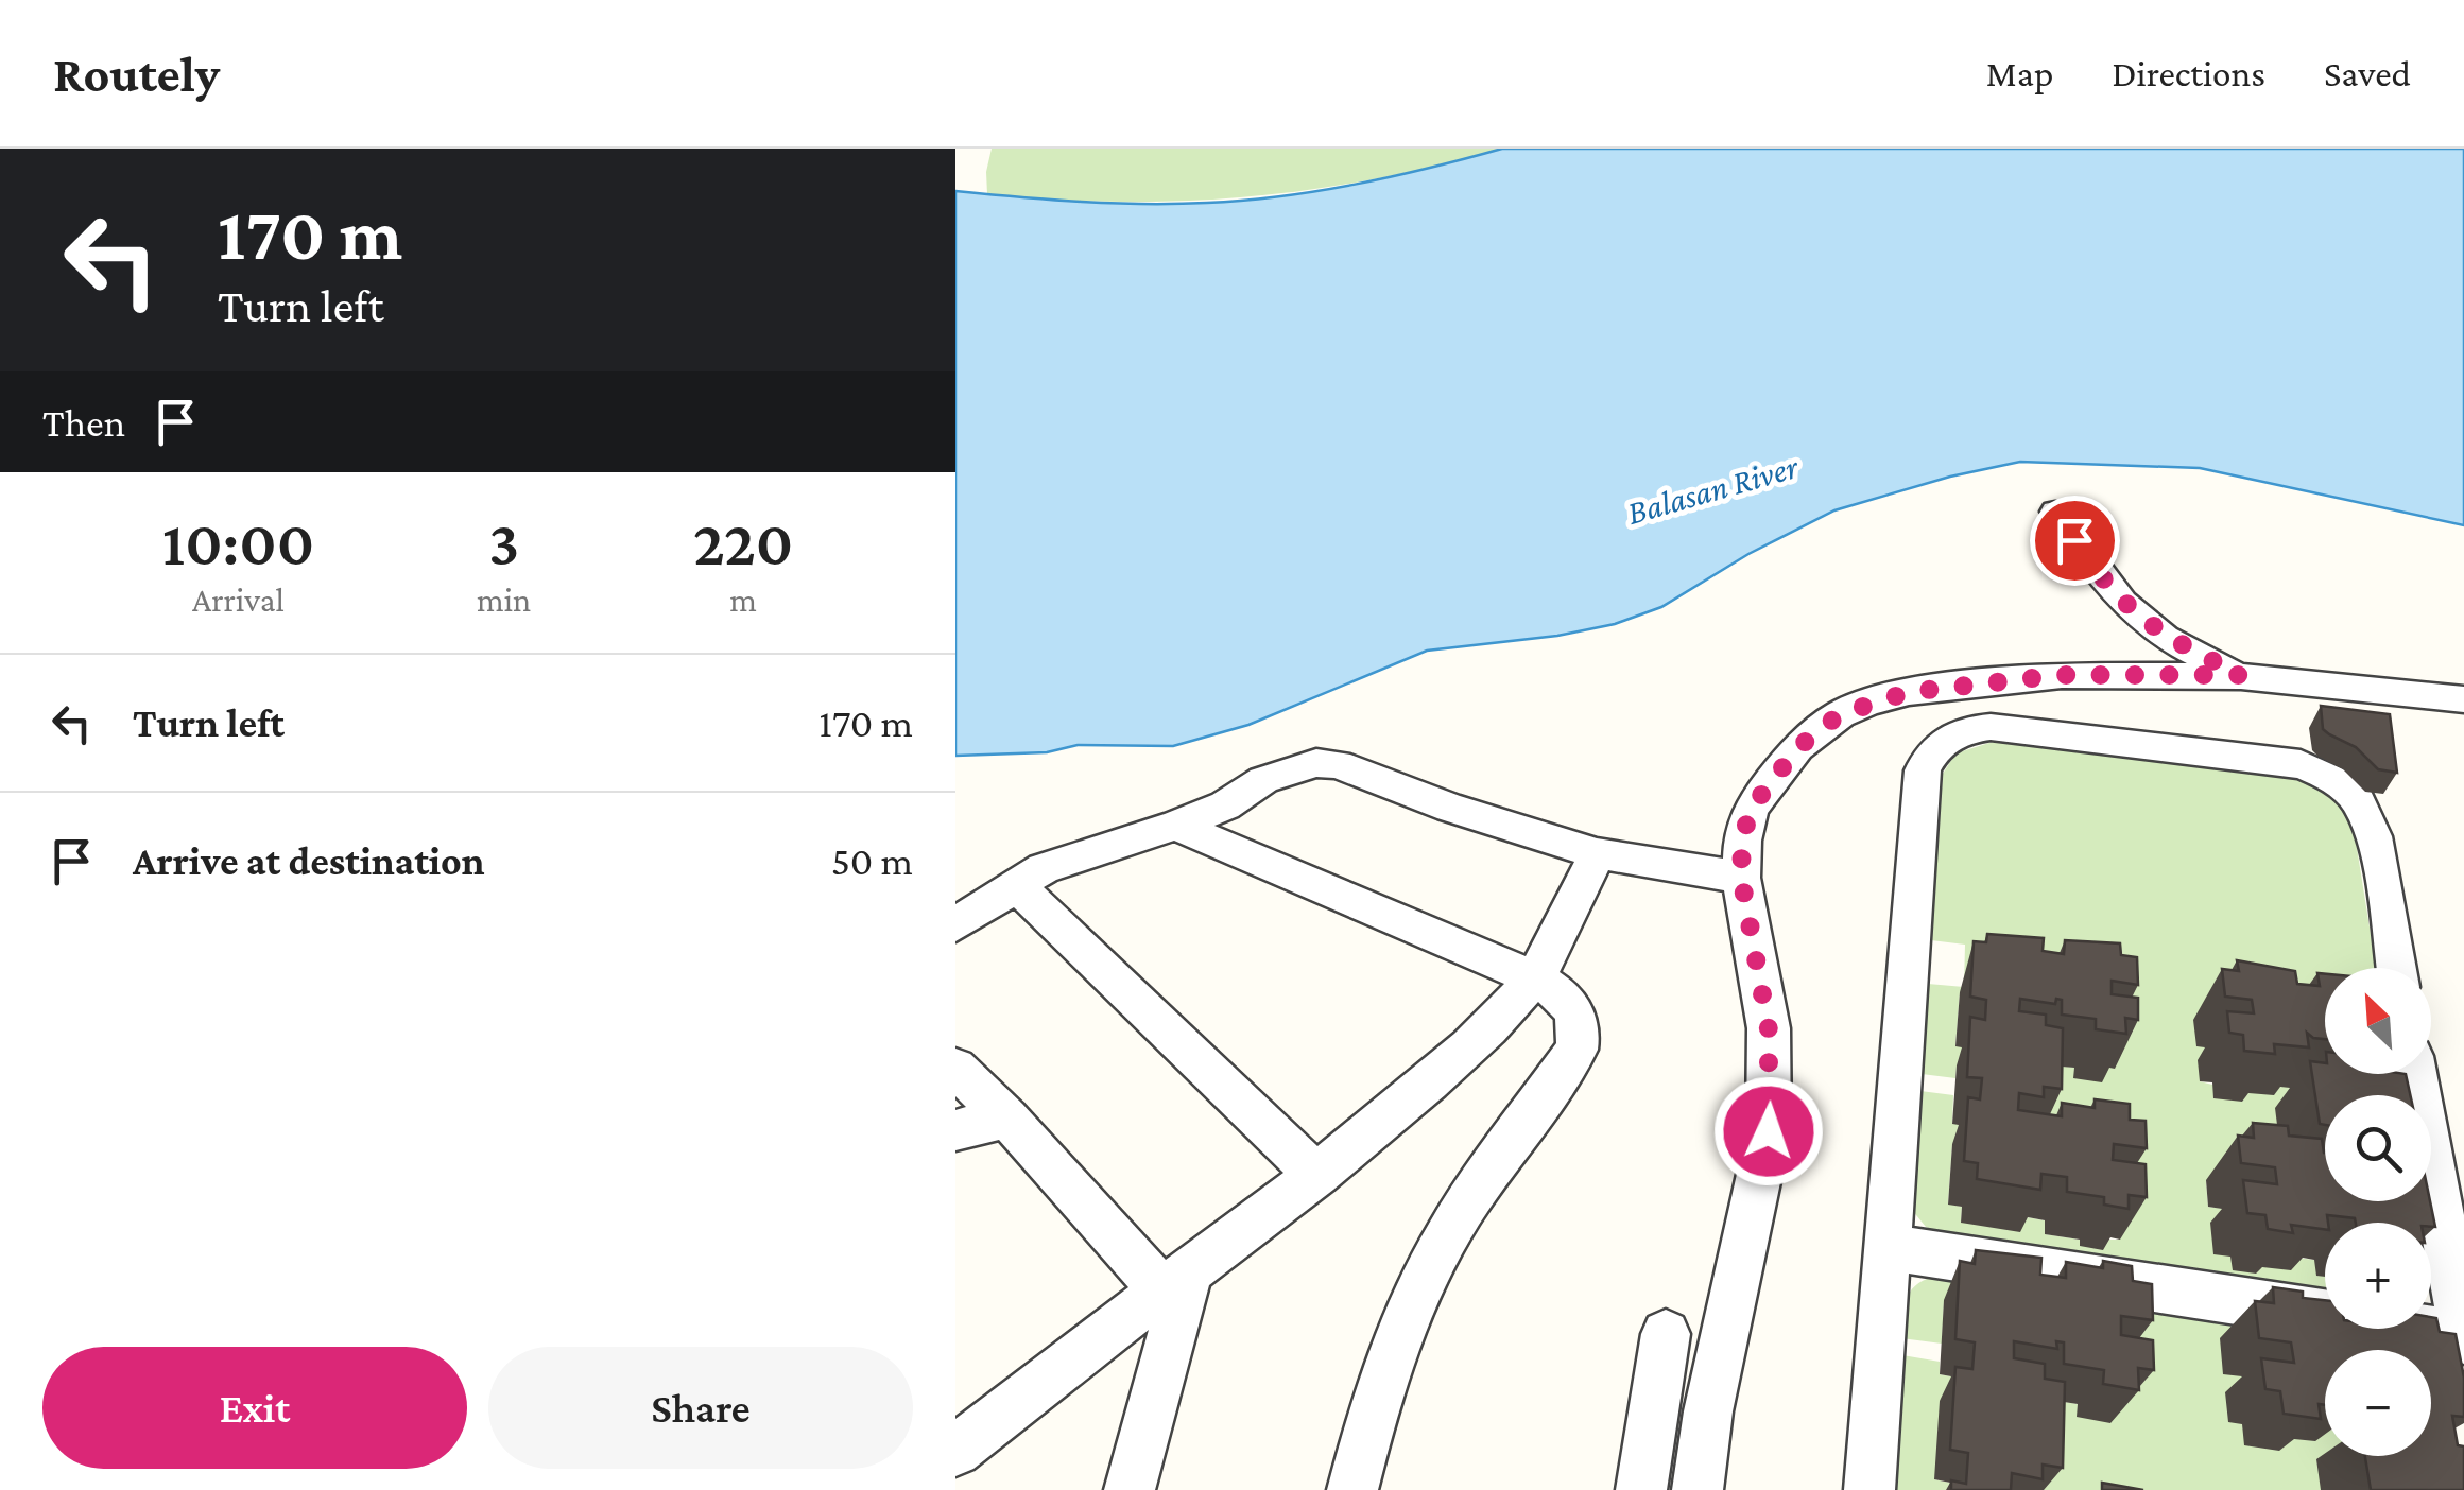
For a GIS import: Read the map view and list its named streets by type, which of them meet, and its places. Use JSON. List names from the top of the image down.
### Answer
{
  "water": ["Balasan River"],
  "north": "top left",
  "page": {
    "header": "Routely",
    "nav": ["Map", "Directions", "Saved"],
    "turn": ["170 m", "Turn left"],
    "then": "Then",
    "eta": [
      "10:00",
      "Arrival",
      "3",
      "min",
      "220",
      "m"
    ],
    "list": [
      {
        "name": "Turn left",
        "value": "170 m"
      },
      {
        "name": "Arrive at destination",
        "value": "50 m"
      }
    ],
    "map_buttons": ["+", "−"],
    "buttons": ["Exit", "Share"]
  }
}
